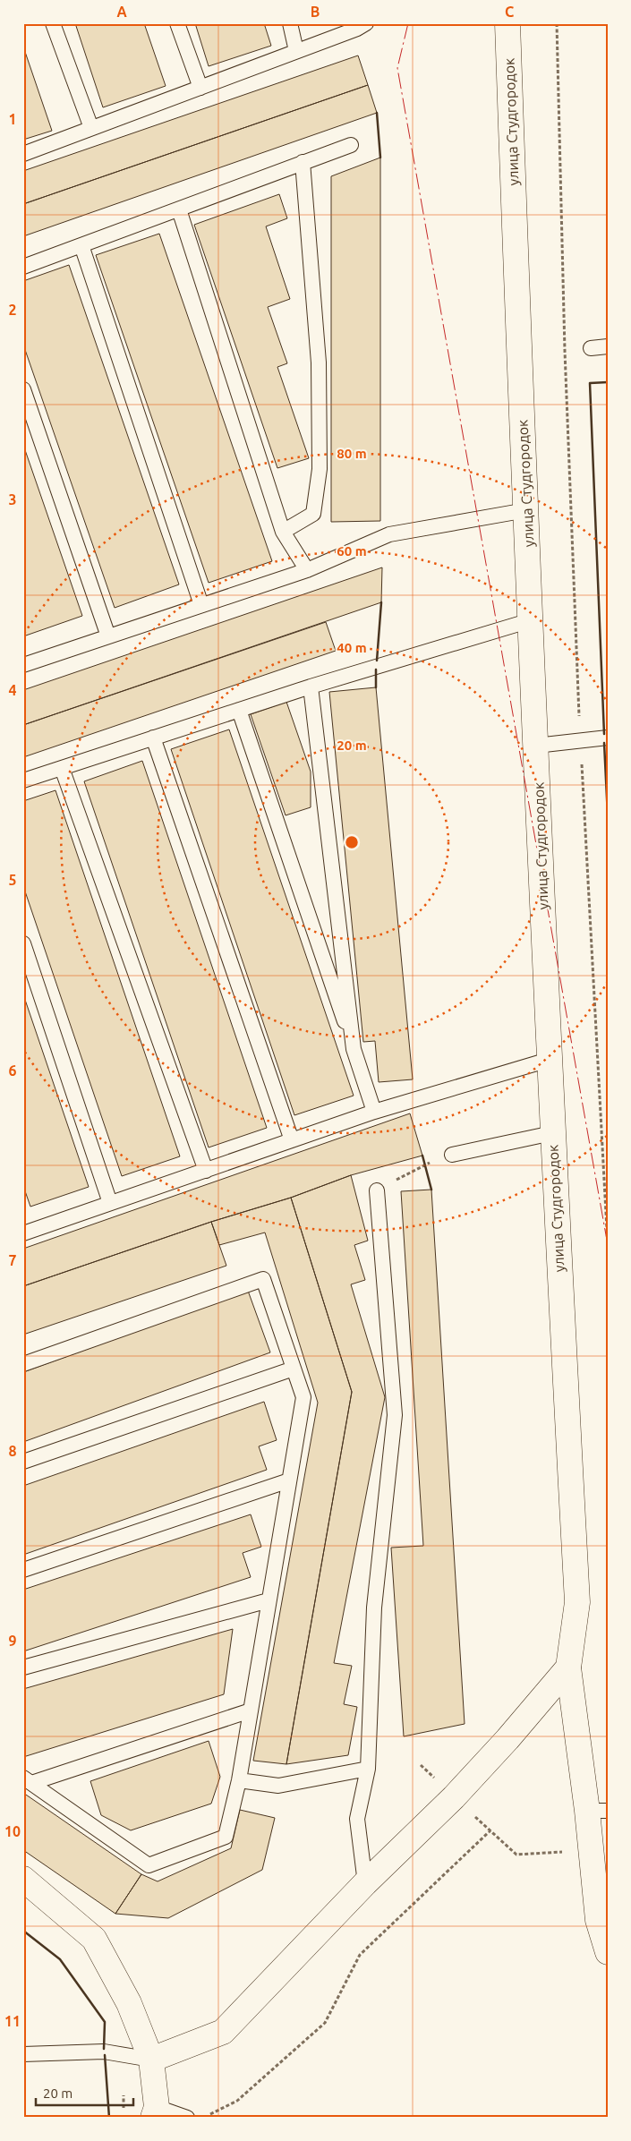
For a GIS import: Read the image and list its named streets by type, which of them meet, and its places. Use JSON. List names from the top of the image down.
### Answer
{
  "streets": {
    "street": ["улица Студгородок"]
  },
  "scale_bar": "20 m",
  "grid": {
    "columns": ["A", "B", "C"],
    "rows": [
      "1",
      "2",
      "3",
      "4",
      "5",
      "6",
      "7",
      "8",
      "9",
      "10",
      "11"
    ]
  },
  "rings": [
    "80 m",
    "60 m",
    "40 m",
    "20 m"
  ]
}
